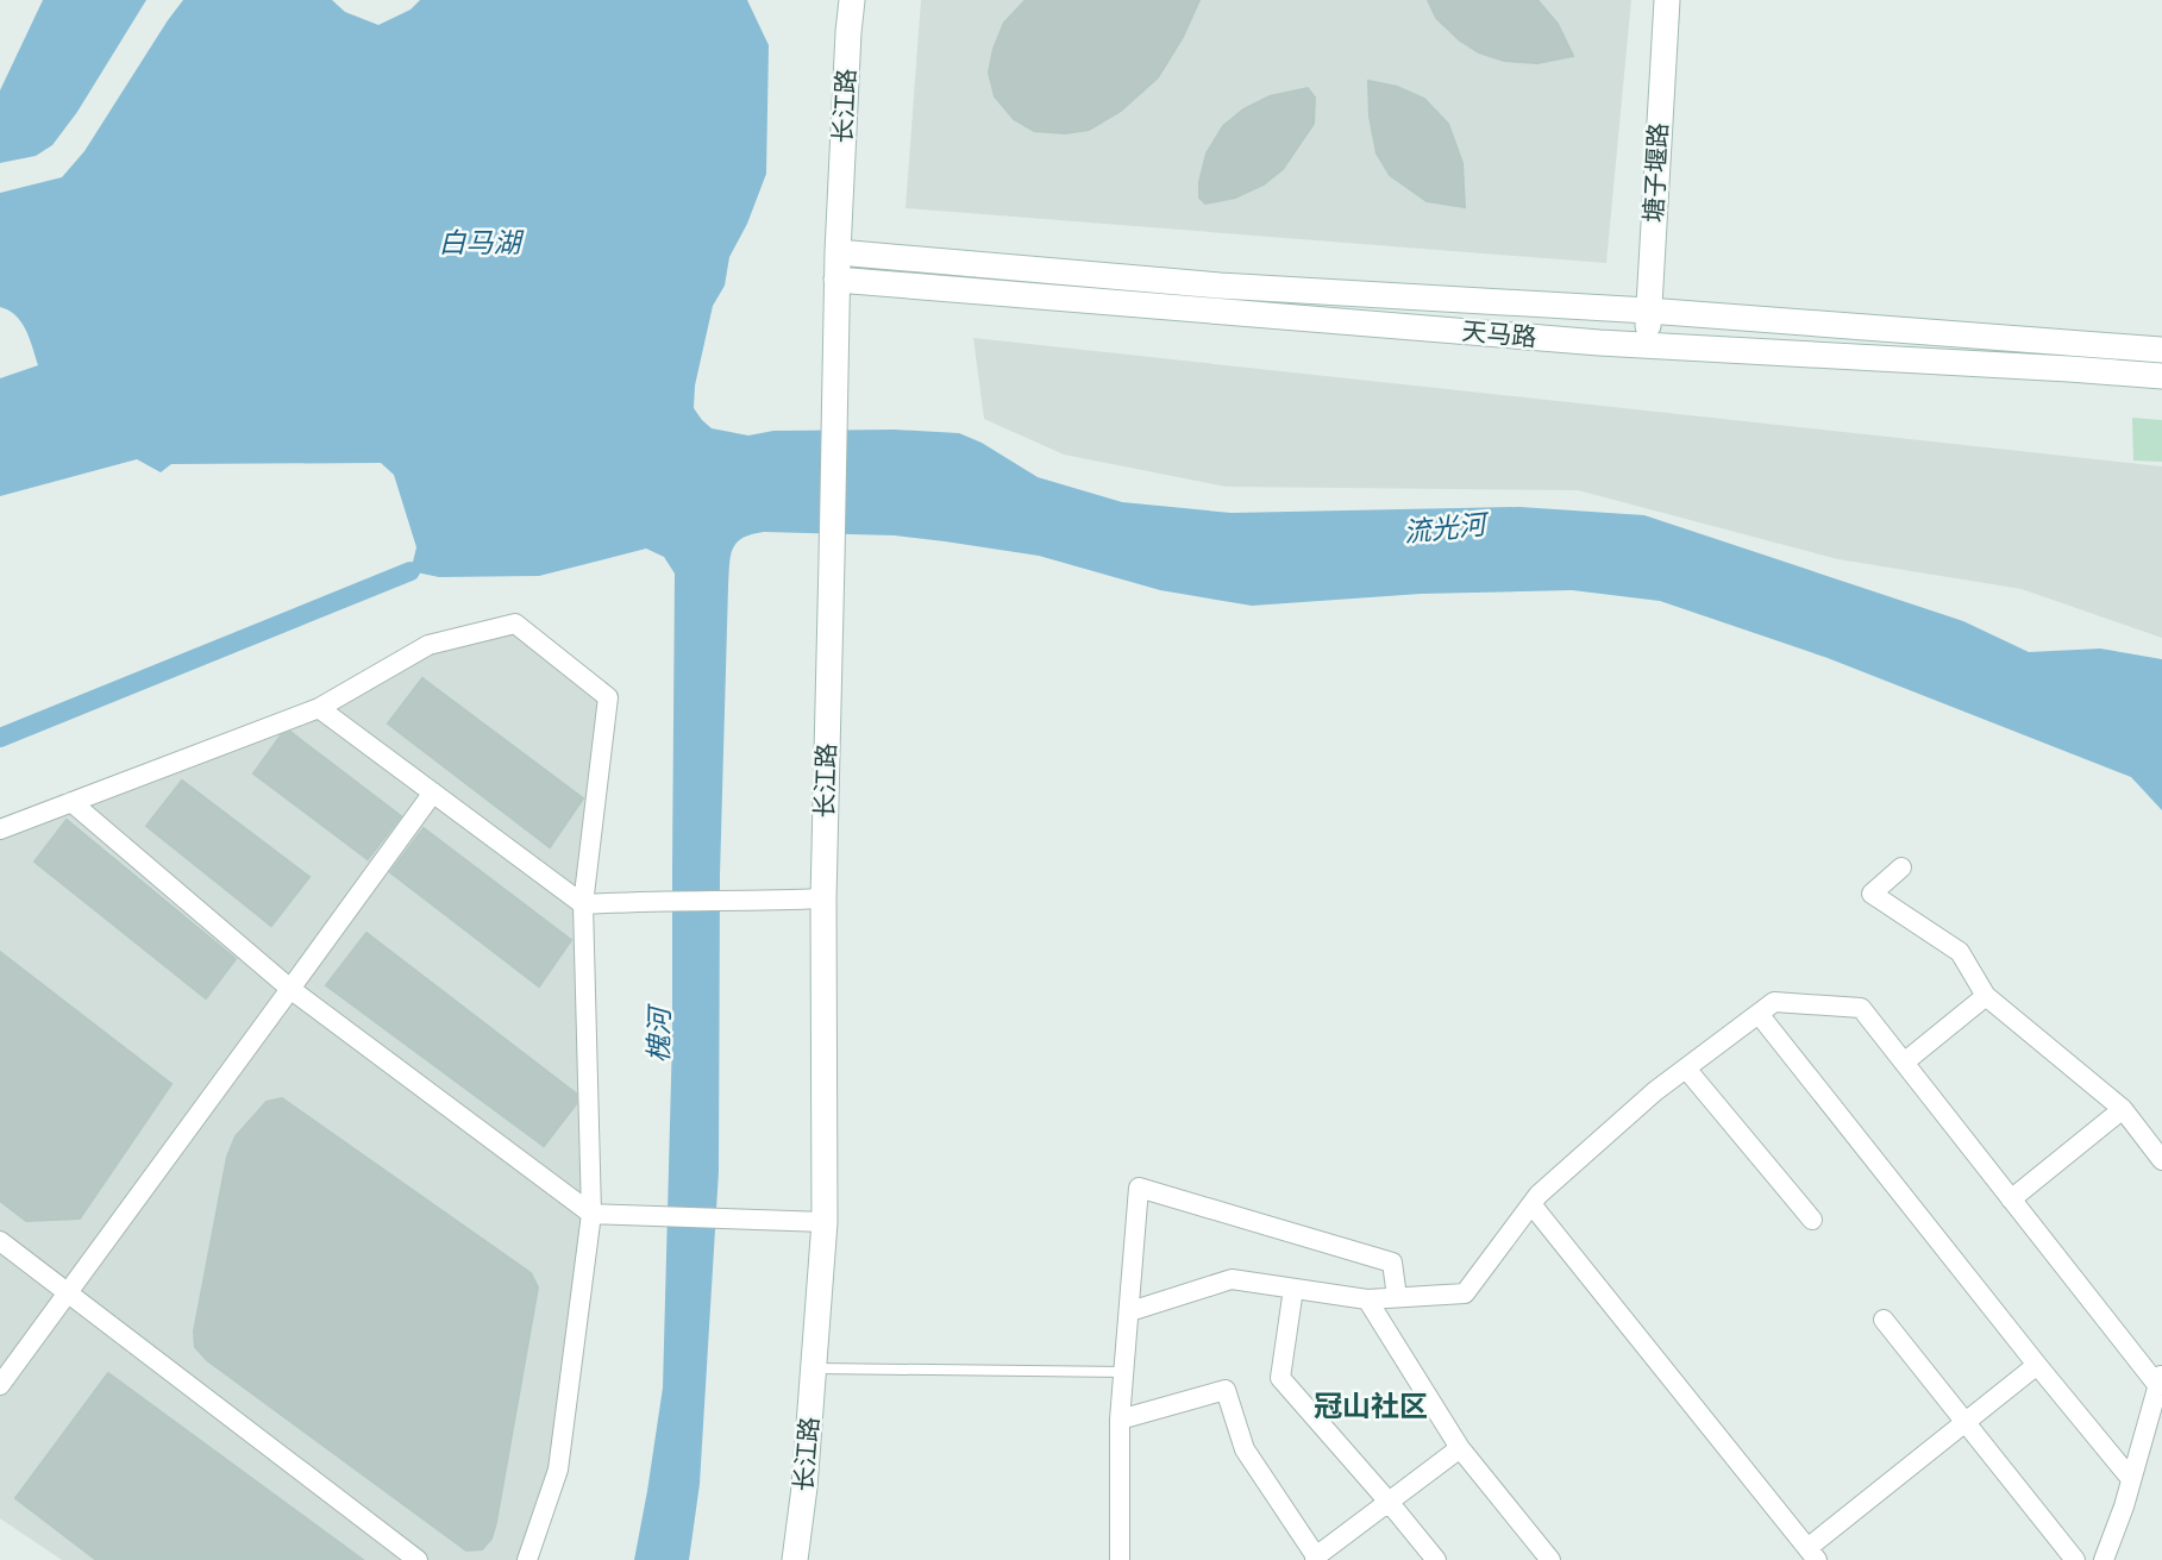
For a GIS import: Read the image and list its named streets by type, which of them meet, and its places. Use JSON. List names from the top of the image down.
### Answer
{
  "streets": {
    "main road": ["长江路", "塘子堰路", "天马路"]
  },
  "crossings": [
    ["长江路", "天马路"],
    ["塘子堰路", "天马路"]
  ],
  "districts": ["冠山社区"],
  "water": ["白马湖", "流光河", "槐河"]
}
